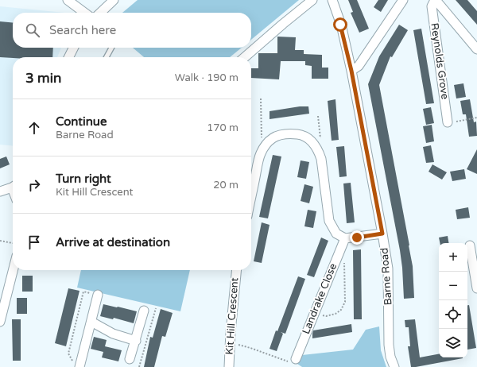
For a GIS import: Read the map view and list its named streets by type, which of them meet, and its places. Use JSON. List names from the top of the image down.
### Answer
{
  "streets": {
    "street": [
      "Reynolds Grove",
      "Barne Road",
      "Landrake Close",
      "Kit Hill Crescent"
    ]
  },
  "page": {
    "search": "Search here",
    "heading": ["3 min", "Walk · 190 m"],
    "list": [
      ["Continue", "Barne Road", "170 m"],
      ["Turn right", "Kit Hill Crescent", "20 m"],
      "Arrive at destination"
    ],
    "map_buttons": ["+", "−"]
  }
}
